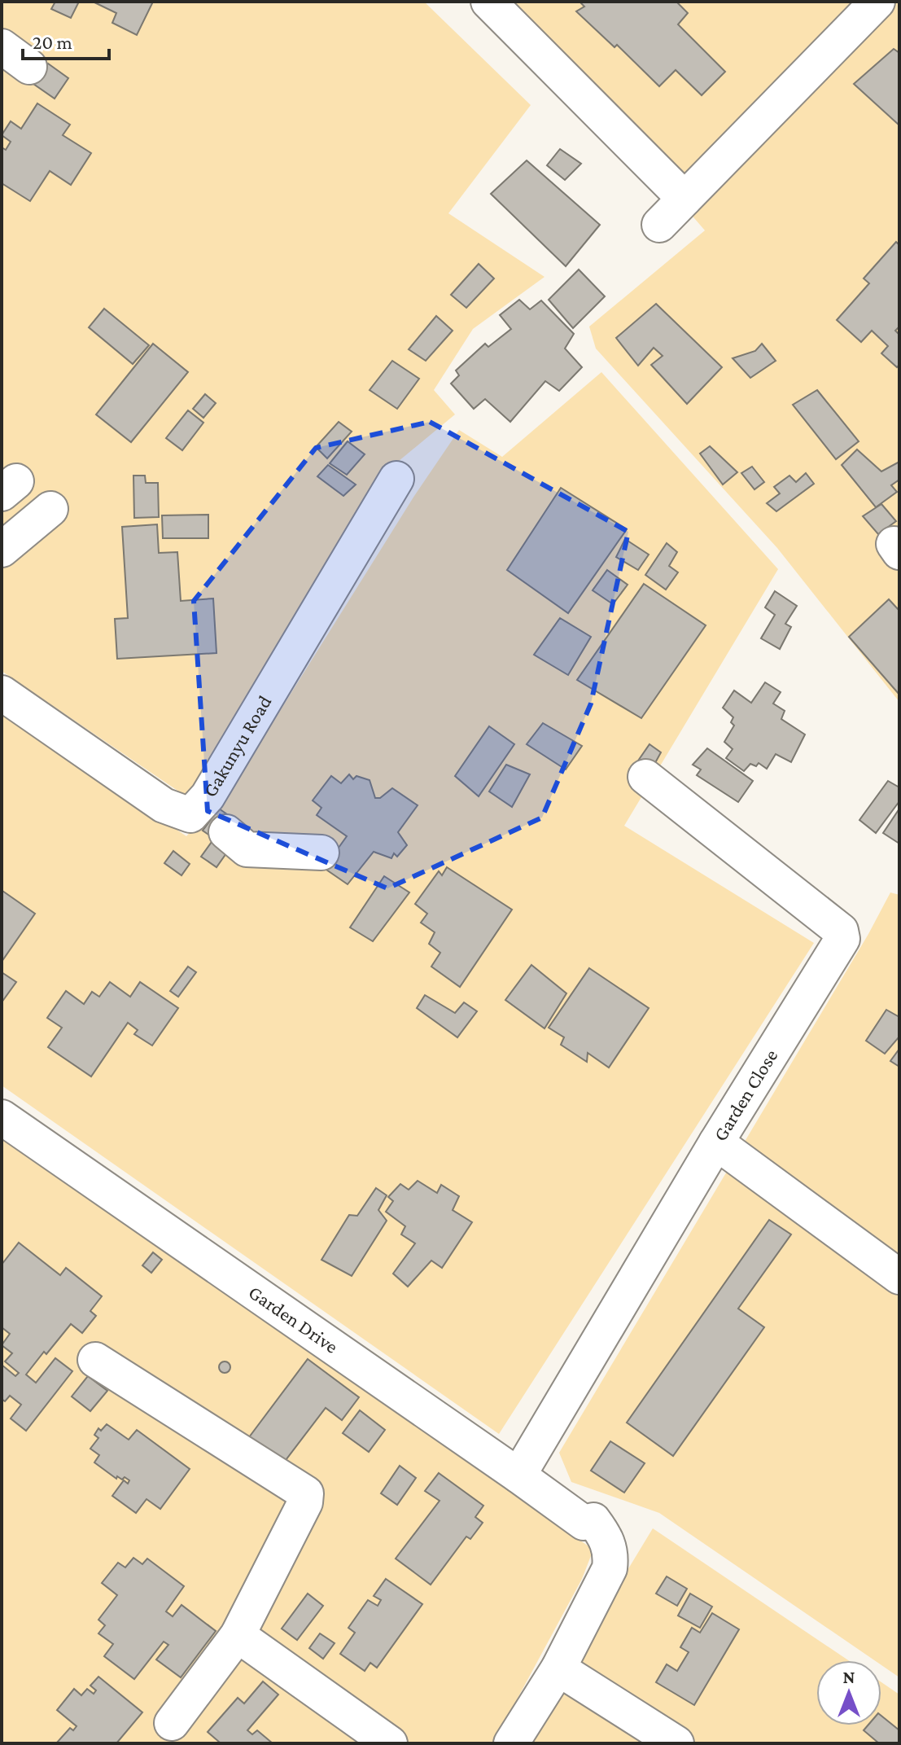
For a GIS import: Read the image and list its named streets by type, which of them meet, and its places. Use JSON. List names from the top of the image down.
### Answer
{
  "streets": {
    "street": ["Gakunyu Road", "Garden Close", "Garden Drive"]
  },
  "crossings": [
    ["Garden Close", "Garden Drive"]
  ],
  "scale_bar": "20 m",
  "north": "top"
}
